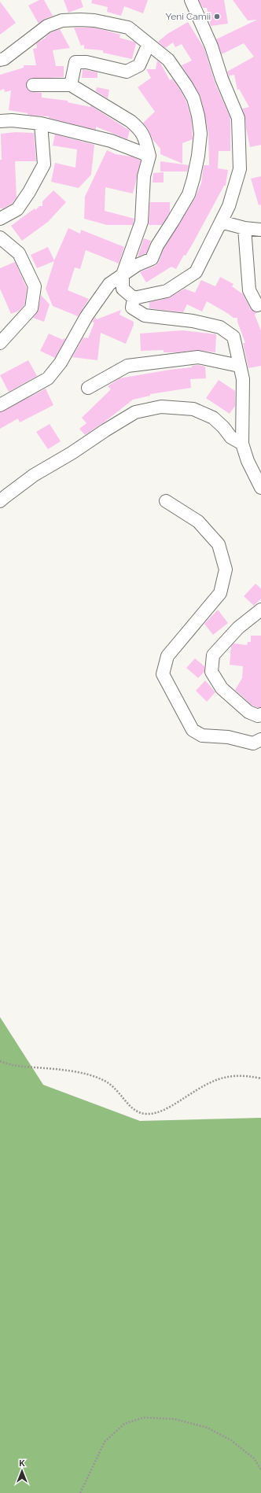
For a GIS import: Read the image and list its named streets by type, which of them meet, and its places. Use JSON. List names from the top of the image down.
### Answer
{
  "places": ["Yeni Camii"],
  "north": "top"
}
